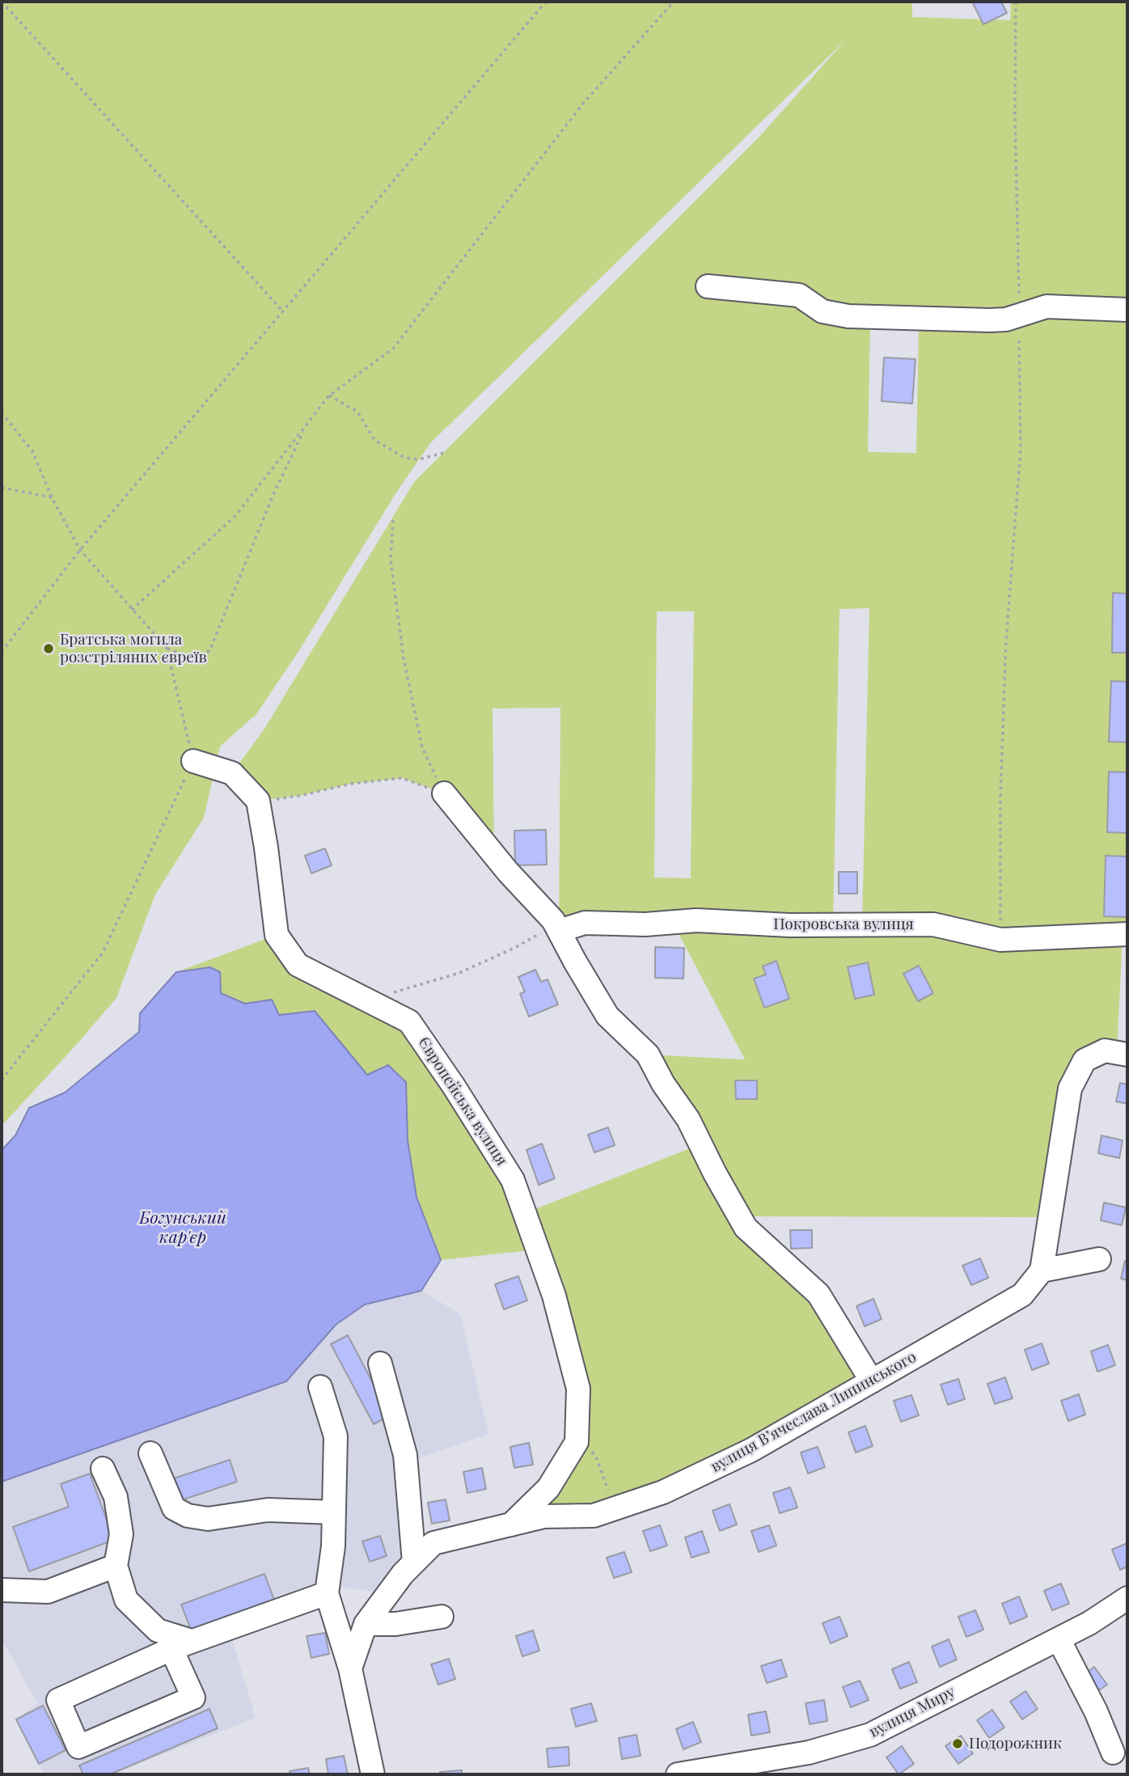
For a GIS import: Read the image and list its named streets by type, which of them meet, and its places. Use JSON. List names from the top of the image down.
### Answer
{
  "streets": {
    "street": [
      "Покровська вулиця",
      "Європейська вулиця",
      "вулиця Вʼячеслава Липинського",
      "вулиця Миру"
    ]
  },
  "crossings": [
    ["Європейська вулиця", "вулиця Вʼячеслава Липинського"]
  ],
  "water": ["Богунський кар'єр"],
  "places": ["Братська могила розстріляних євреїв", "Подорожник"]
}
